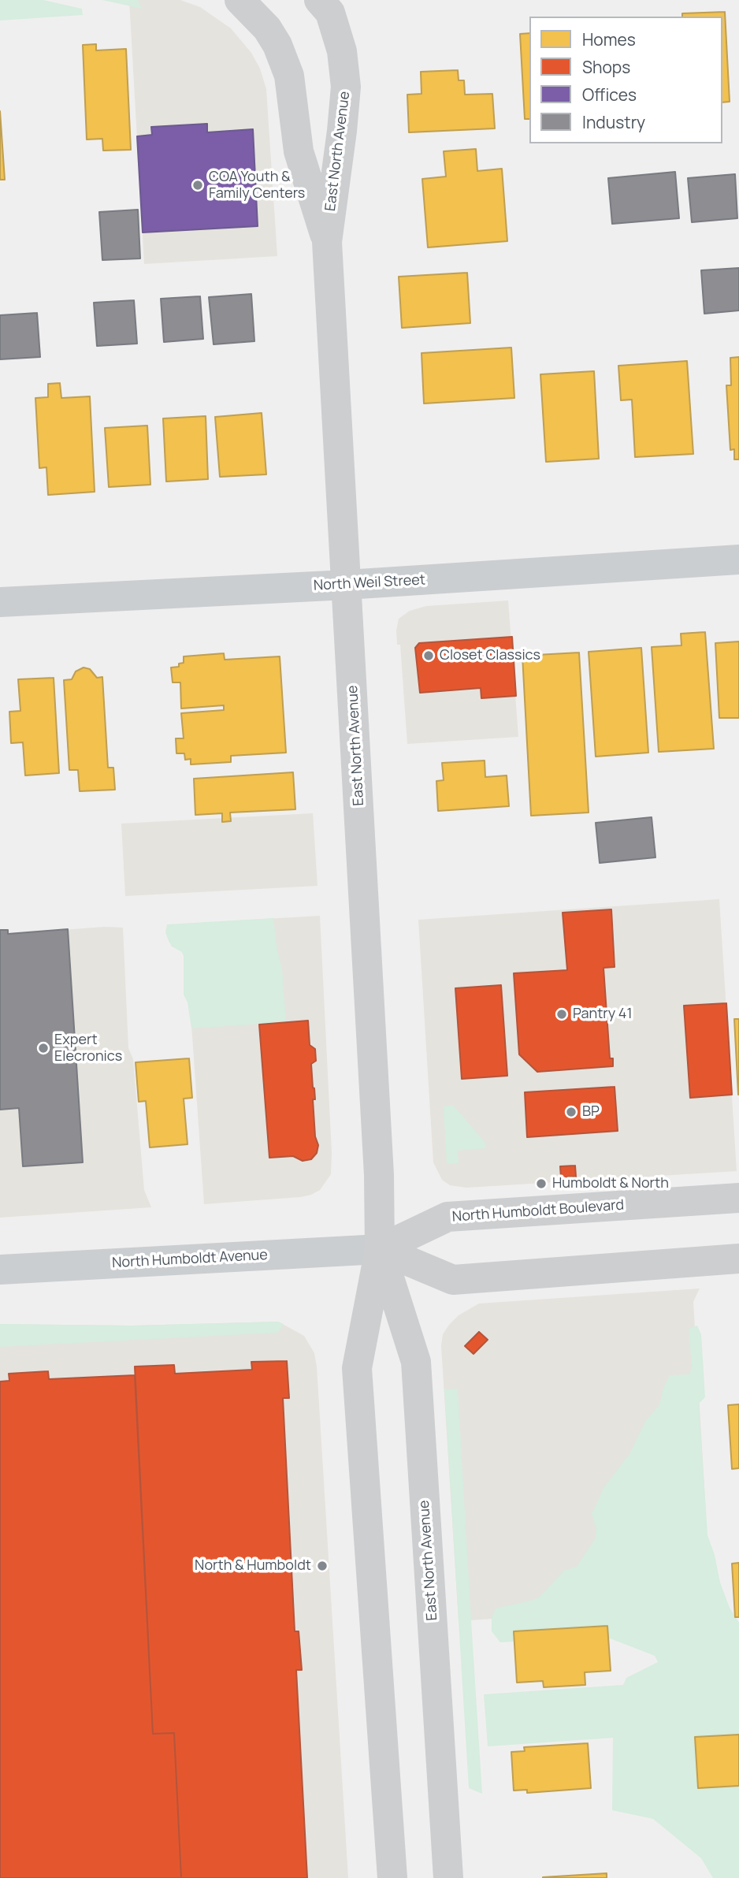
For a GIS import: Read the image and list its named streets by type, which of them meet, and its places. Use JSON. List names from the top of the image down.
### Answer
{
  "streets": {
    "main road": ["East North Avenue", "North Humboldt Boulevard"],
    "street": ["North Weil Street", "North Humboldt Avenue"]
  },
  "crossings": [
    ["East North Avenue", "North Weil Street"],
    ["East North Avenue", "North Humboldt Boulevard"],
    ["East North Avenue", "North Humboldt Avenue"],
    ["North Humboldt Boulevard", "North Humboldt Avenue"]
  ],
  "places": [
    "COA Youth & Family Centers",
    "Closet Classics",
    "Pantry 41",
    "Expert Elecronics",
    "BP",
    "Humboldt & North",
    "North & Humboldt"
  ],
  "legend": [
    "Homes",
    "Shops",
    "Offices",
    "Industry"
  ]
}
